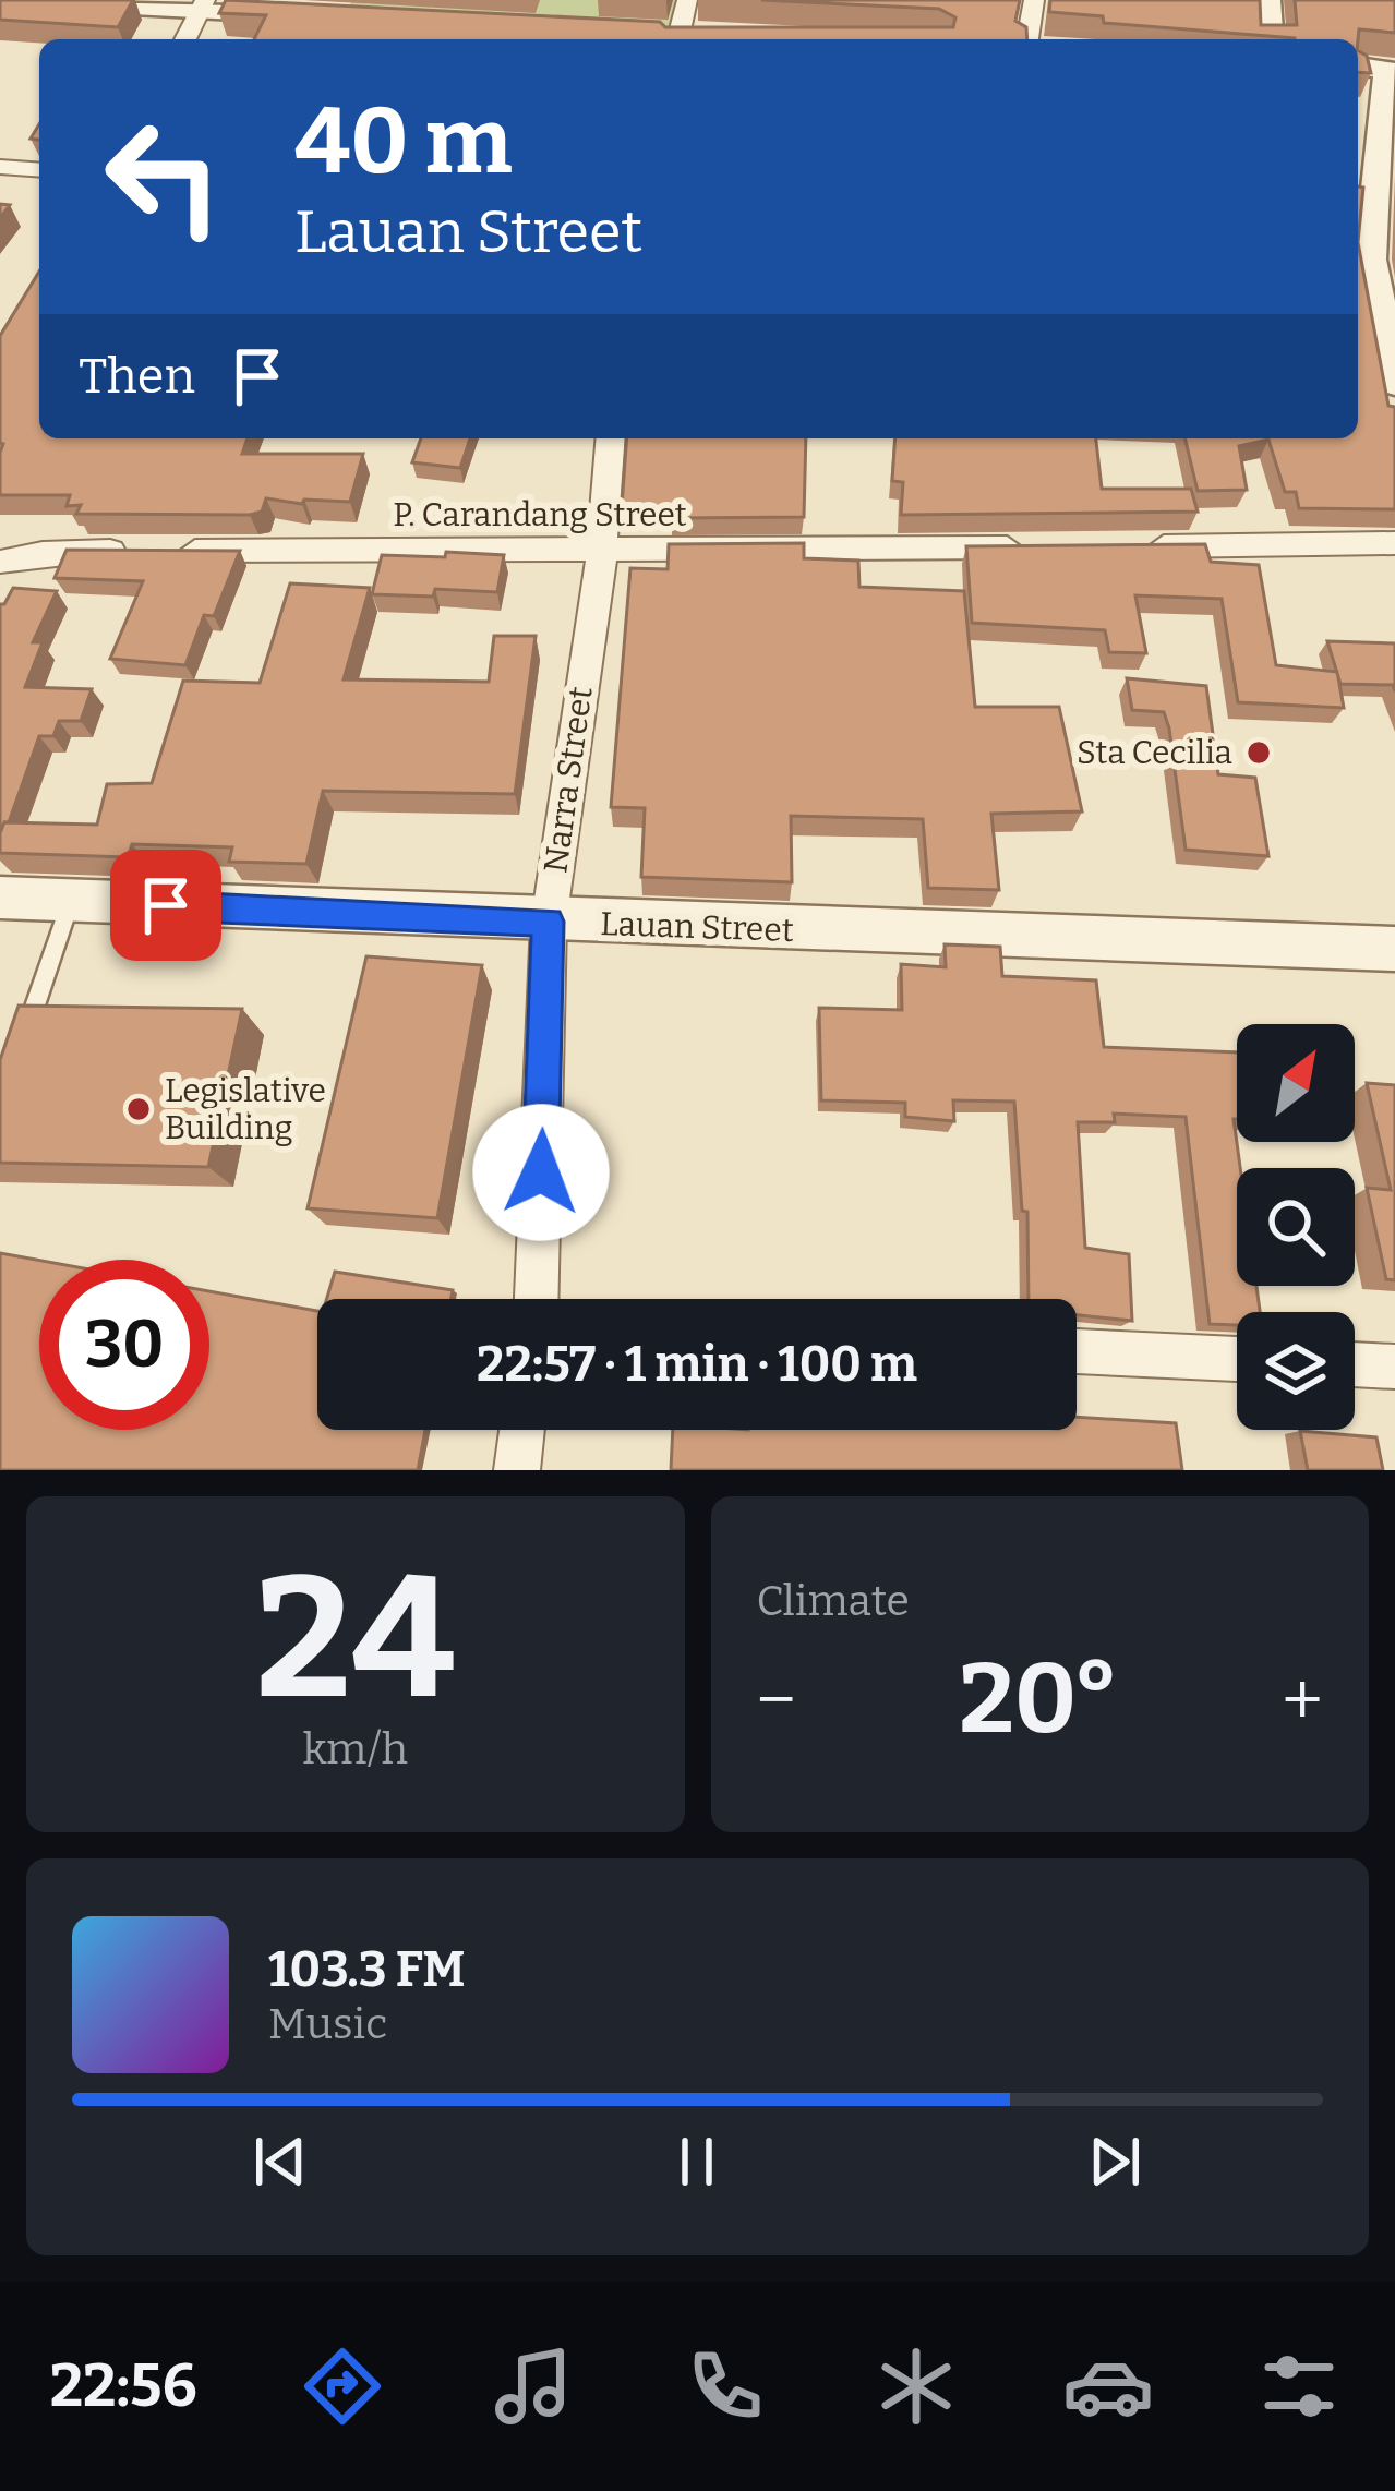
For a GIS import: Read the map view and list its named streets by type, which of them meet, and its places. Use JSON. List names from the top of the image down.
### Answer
{
  "streets": {
    "street": ["P. Carandang Street", "Narra Street", "Lauan Street"]
  },
  "crossings": [
    ["P. Carandang Street", "Narra Street"],
    ["Narra Street", "Lauan Street"]
  ],
  "places": ["Sta Cecilia", "Legislative Building"],
  "north": "top right",
  "page": {
    "turn": ["40 m", "Lauan Street"],
    "then": "Then",
    "limit": "30",
    "trip": "22:57 · 1 min · 100 m",
    "tile": [
      ["24", "km/h"],
      "Climate"
    ],
    "heat": ["−", "20°", "+"],
    "song": ["103.3 FM", "Music"],
    "tabs": "22:56"
  }
}
